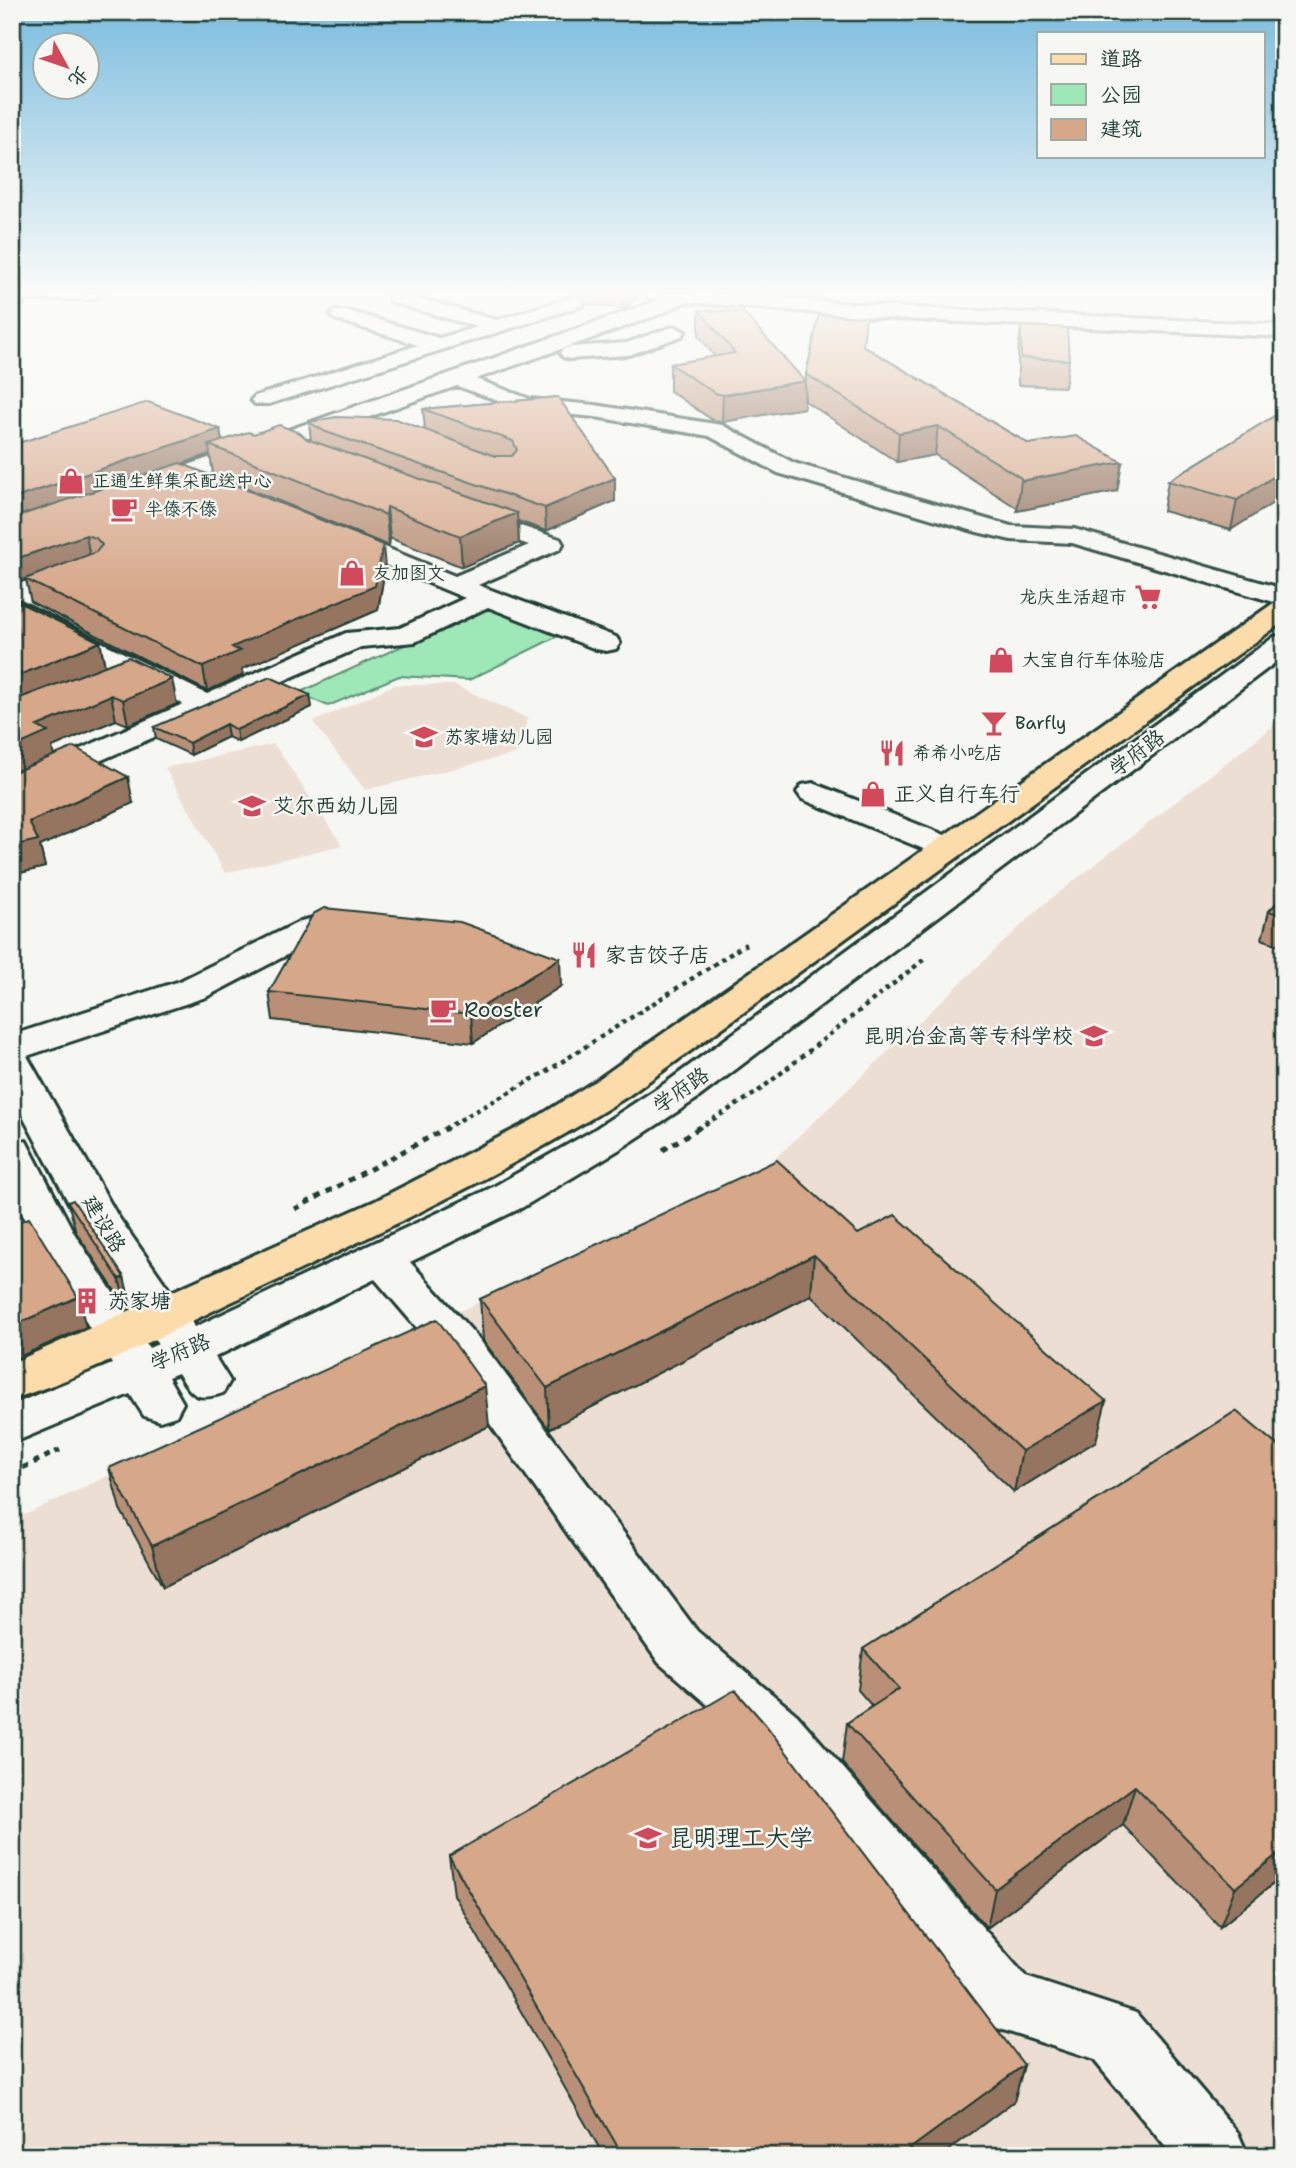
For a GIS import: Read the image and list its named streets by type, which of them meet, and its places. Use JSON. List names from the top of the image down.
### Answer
{
  "streets": {
    "main road": ["学府路"],
    "street": ["建设路"]
  },
  "crossings": [
    ["学府路", "建设路"]
  ],
  "places": {
    "shop": [
      "正通生鲜集采配送中心",
      "友加图文",
      "大宝自行车体验店",
      "正义自行车行"
    ],
    "cafe": ["半傣不傣", "Rooster"],
    "supermarket": ["龙庆生活超市"],
    "bar": ["Barfly"],
    "school or university": [
      "苏家塘幼儿园",
      "艾尔西幼儿园",
      "昆明冶金高等专科学校",
      "昆明理工大学"
    ],
    "restaurant": ["希希小吃店", "家吉饺子店"],
    "building": ["苏家塘"]
  },
  "legend": ["道路", "公园", "建筑"],
  "north": "bottom right"
}
